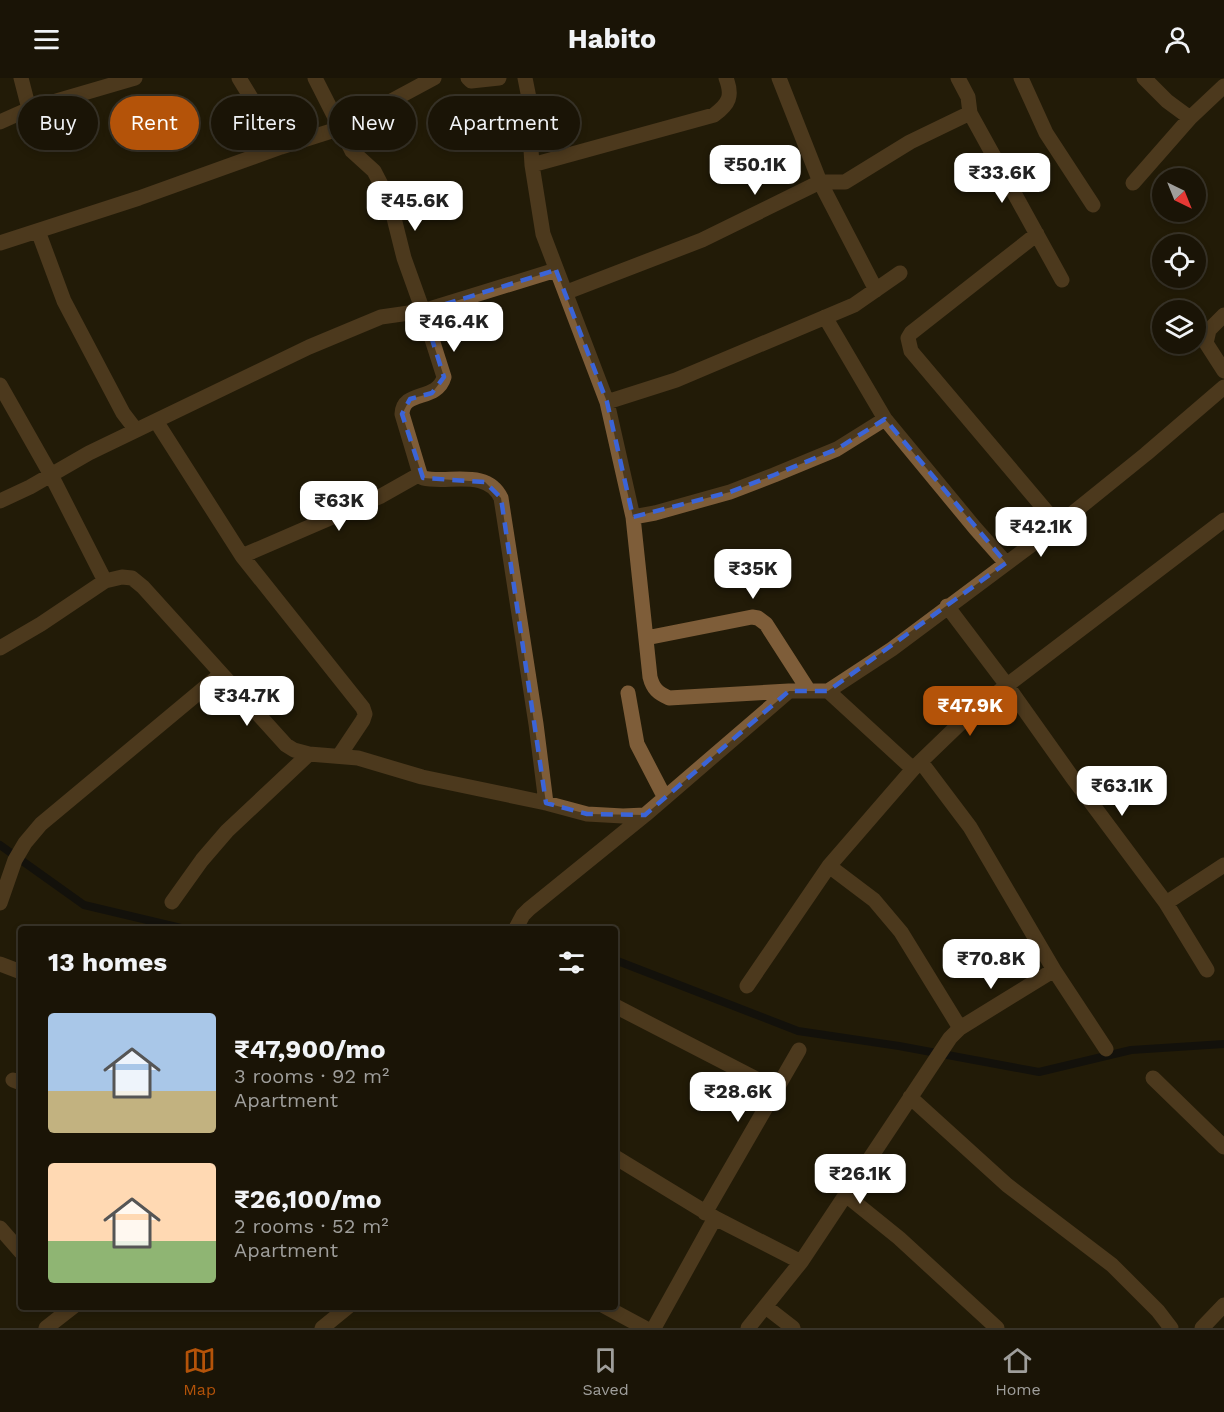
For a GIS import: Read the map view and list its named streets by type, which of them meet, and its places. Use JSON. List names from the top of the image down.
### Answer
{
  "north": "bottom right",
  "page": {
    "header": "Habito",
    "chip": [
      "Buy",
      "Rent",
      "Filters",
      "New",
      "Apartment"
    ],
    "price": [
      "₹50.1K",
      "₹33.6K",
      "₹45.6K",
      "₹46.4K",
      "₹63K",
      "₹42.1K",
      "₹35K",
      "₹34.7K",
      "₹47.9K",
      "₹63.1K",
      "₹70.8K",
      "₹28.6K",
      "₹26.1K"
    ],
    "heading": "13 homes",
    "list": [
      {
        "name": "₹47,900/mo",
        "note": "3 rooms · 92 m² · Apartment"
      },
      {
        "name": "₹26,100/mo",
        "note": "2 rooms · 52 m² · Apartment"
      }
    ],
    "tabs": ["Map", "Saved", "Home"]
  }
}
